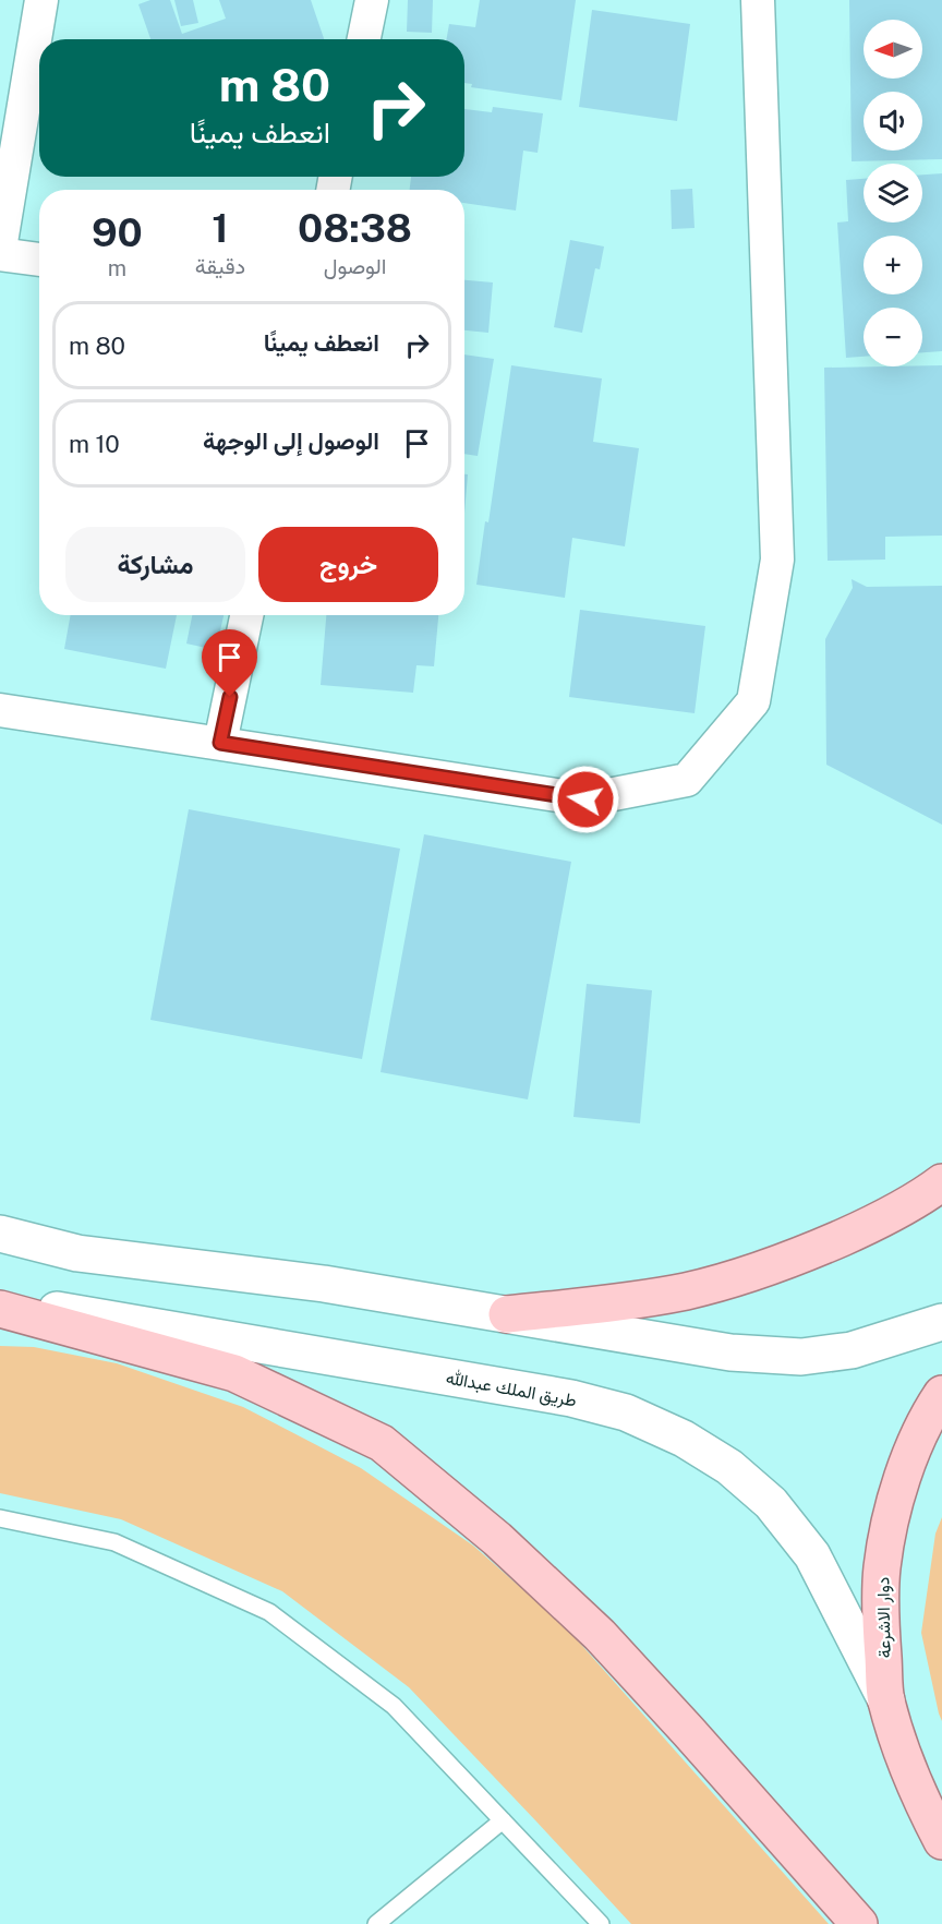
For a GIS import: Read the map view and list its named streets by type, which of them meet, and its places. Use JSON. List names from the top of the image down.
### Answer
{
  "streets": {
    "main road": ["دوار الاشرعة"],
    "street": ["طريق الملك عبدالله"]
  },
  "crossings": [
    ["طريق الملك عبدالله", "دوار الاشرعة"]
  ],
  "north": "left",
  "page": {
    "map_buttons": ["+", "−"],
    "turn": ["80 m", "انعطف يمينًا"],
    "eta": [
      "08:38",
      "الوصول",
      "1",
      "دقيقة",
      "90",
      "m"
    ],
    "list": [
      {
        "name": "انعطف يمينًا",
        "value": "80 m"
      },
      {
        "name": "الوصول إلى الوجهة",
        "value": "10 m"
      }
    ],
    "buttons": ["خروج", "مشاركة"]
  }
}
